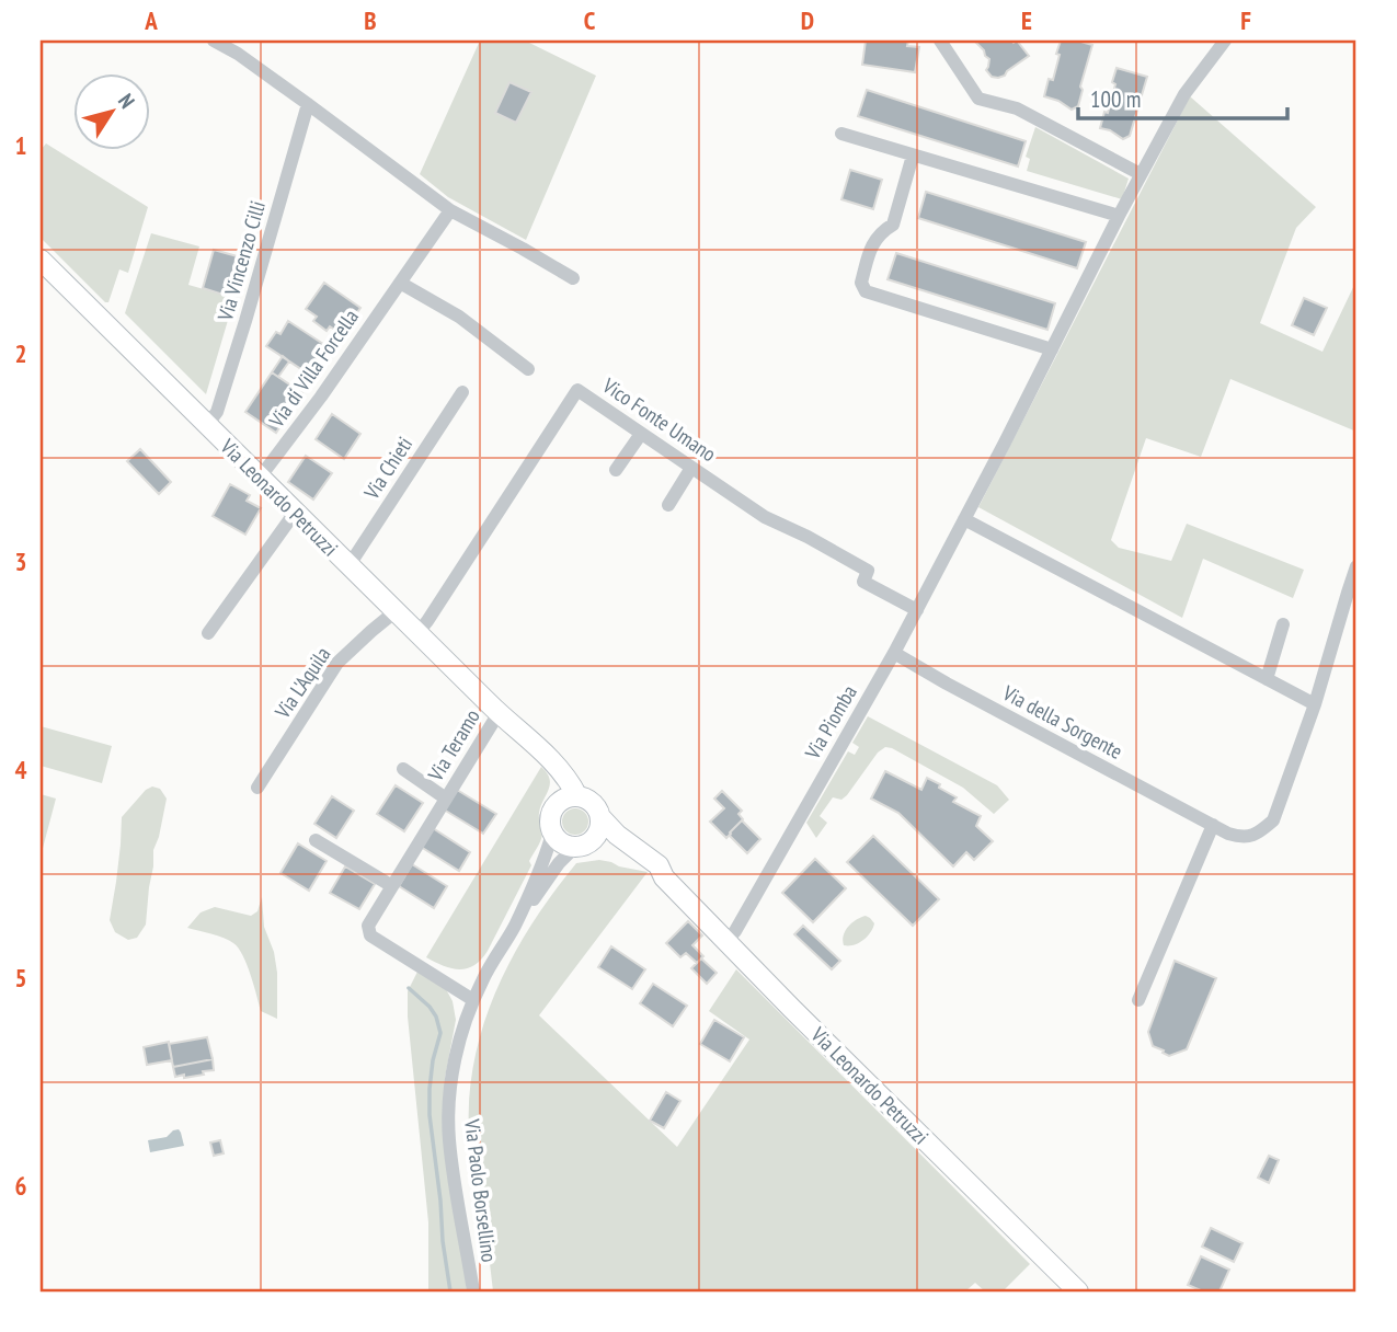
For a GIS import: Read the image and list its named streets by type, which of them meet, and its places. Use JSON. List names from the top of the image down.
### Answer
{
  "streets": {
    "main road": ["Via Leonardo Petruzzi"],
    "street": [
      "Via Vincenzo Cilli",
      "Via di Villa Forcella",
      "Vico Fonte Umano",
      "Via Chieti",
      "Via L'Aquila",
      "Via Piomba",
      "Via della Sorgente",
      "Via Teramo",
      "Via Paolo Borsellino"
    ]
  },
  "crossings": [
    ["Via Vincenzo Cilli", "Via Leonardo Petruzzi"],
    ["Via di Villa Forcella", "Via Leonardo Petruzzi"],
    ["Vico Fonte Umano", "Via Leonardo Petruzzi"],
    ["Vico Fonte Umano", "Via Piomba"],
    ["Via Chieti", "Via Leonardo Petruzzi"],
    ["Via Leonardo Petruzzi", "Via L'Aquila"],
    ["Via Leonardo Petruzzi", "Via Piomba"],
    ["Via Leonardo Petruzzi", "Via Teramo"],
    ["Via Leonardo Petruzzi", "Via Paolo Borsellino"],
    ["Via Piomba", "Via della Sorgente"],
    ["Via Teramo", "Via Paolo Borsellino"]
  ],
  "scale_bar": "100 m",
  "north": "top right",
  "grid": {
    "columns": [
      "A",
      "B",
      "C",
      "D",
      "E",
      "F"
    ],
    "rows": [
      "1",
      "2",
      "3",
      "4",
      "5",
      "6"
    ]
  }
}
